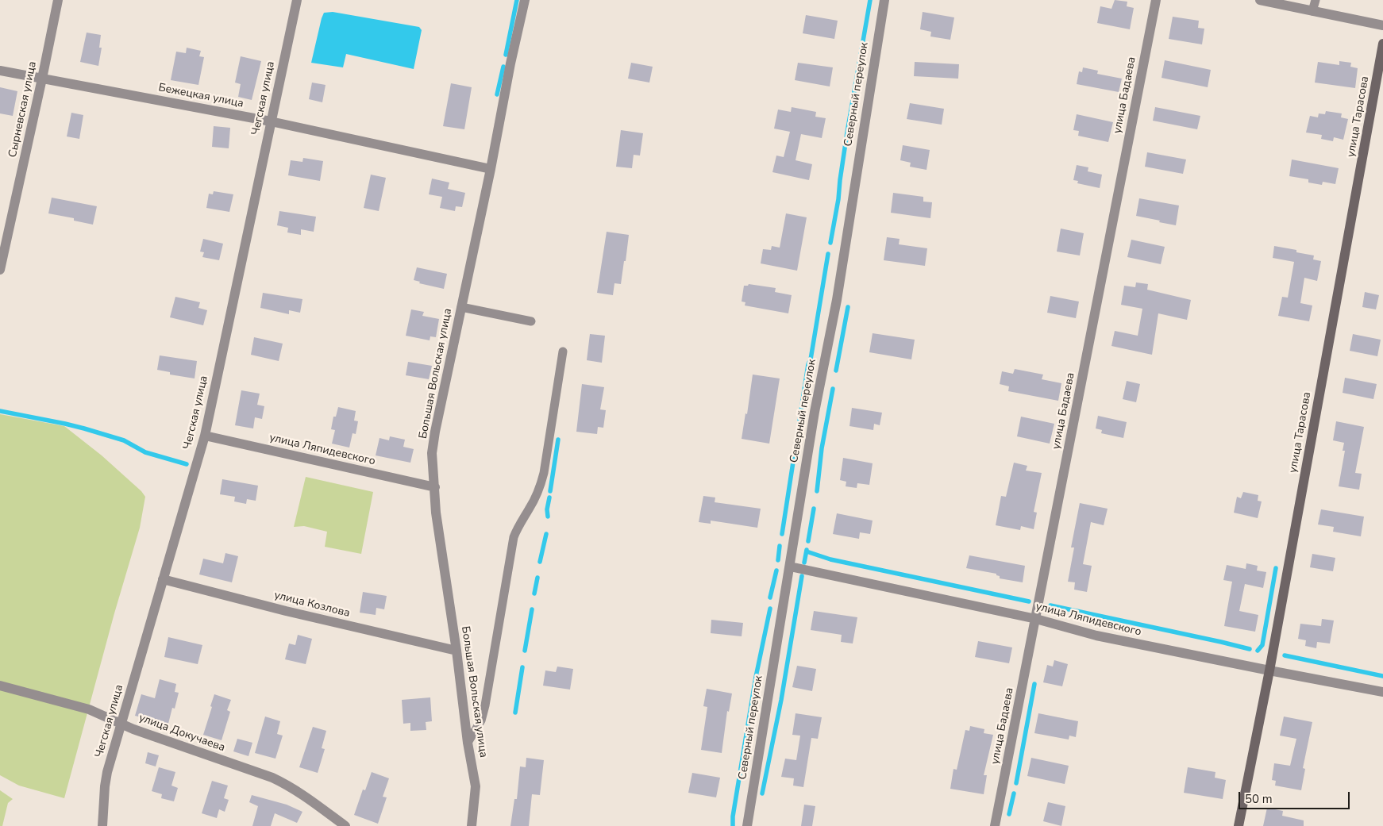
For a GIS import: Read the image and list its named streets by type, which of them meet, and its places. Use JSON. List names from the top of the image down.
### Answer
{
  "streets": {
    "street": [
      "Северный переулок",
      "улица Бадаева",
      "Бежецкая улица",
      "Чегская улица",
      "Сырневская улица",
      "улица Тарасова",
      "Большая Вольская улица",
      "улица Ляпидевского",
      "улица Козлова",
      "улица Докучаева"
    ]
  },
  "crossings": [
    ["Северный переулок", "улица Ляпидевского"],
    ["улица Бадаева", "улица Ляпидевского"],
    ["Бежецкая улица", "Чегская улица"],
    ["Бежецкая улица", "Сырневская улица"],
    ["Бежецкая улица", "Большая Вольская улица"],
    ["Чегская улица", "улица Ляпидевского"],
    ["Чегская улица", "улица Козлова"],
    ["Чегская улица", "улица Докучаева"],
    ["улица Тарасова", "улица Ляпидевского"],
    ["Большая Вольская улица", "улица Ляпидевского"],
    ["Большая Вольская улица", "улица Козлова"]
  ],
  "scale_bar": "50 m"
}
